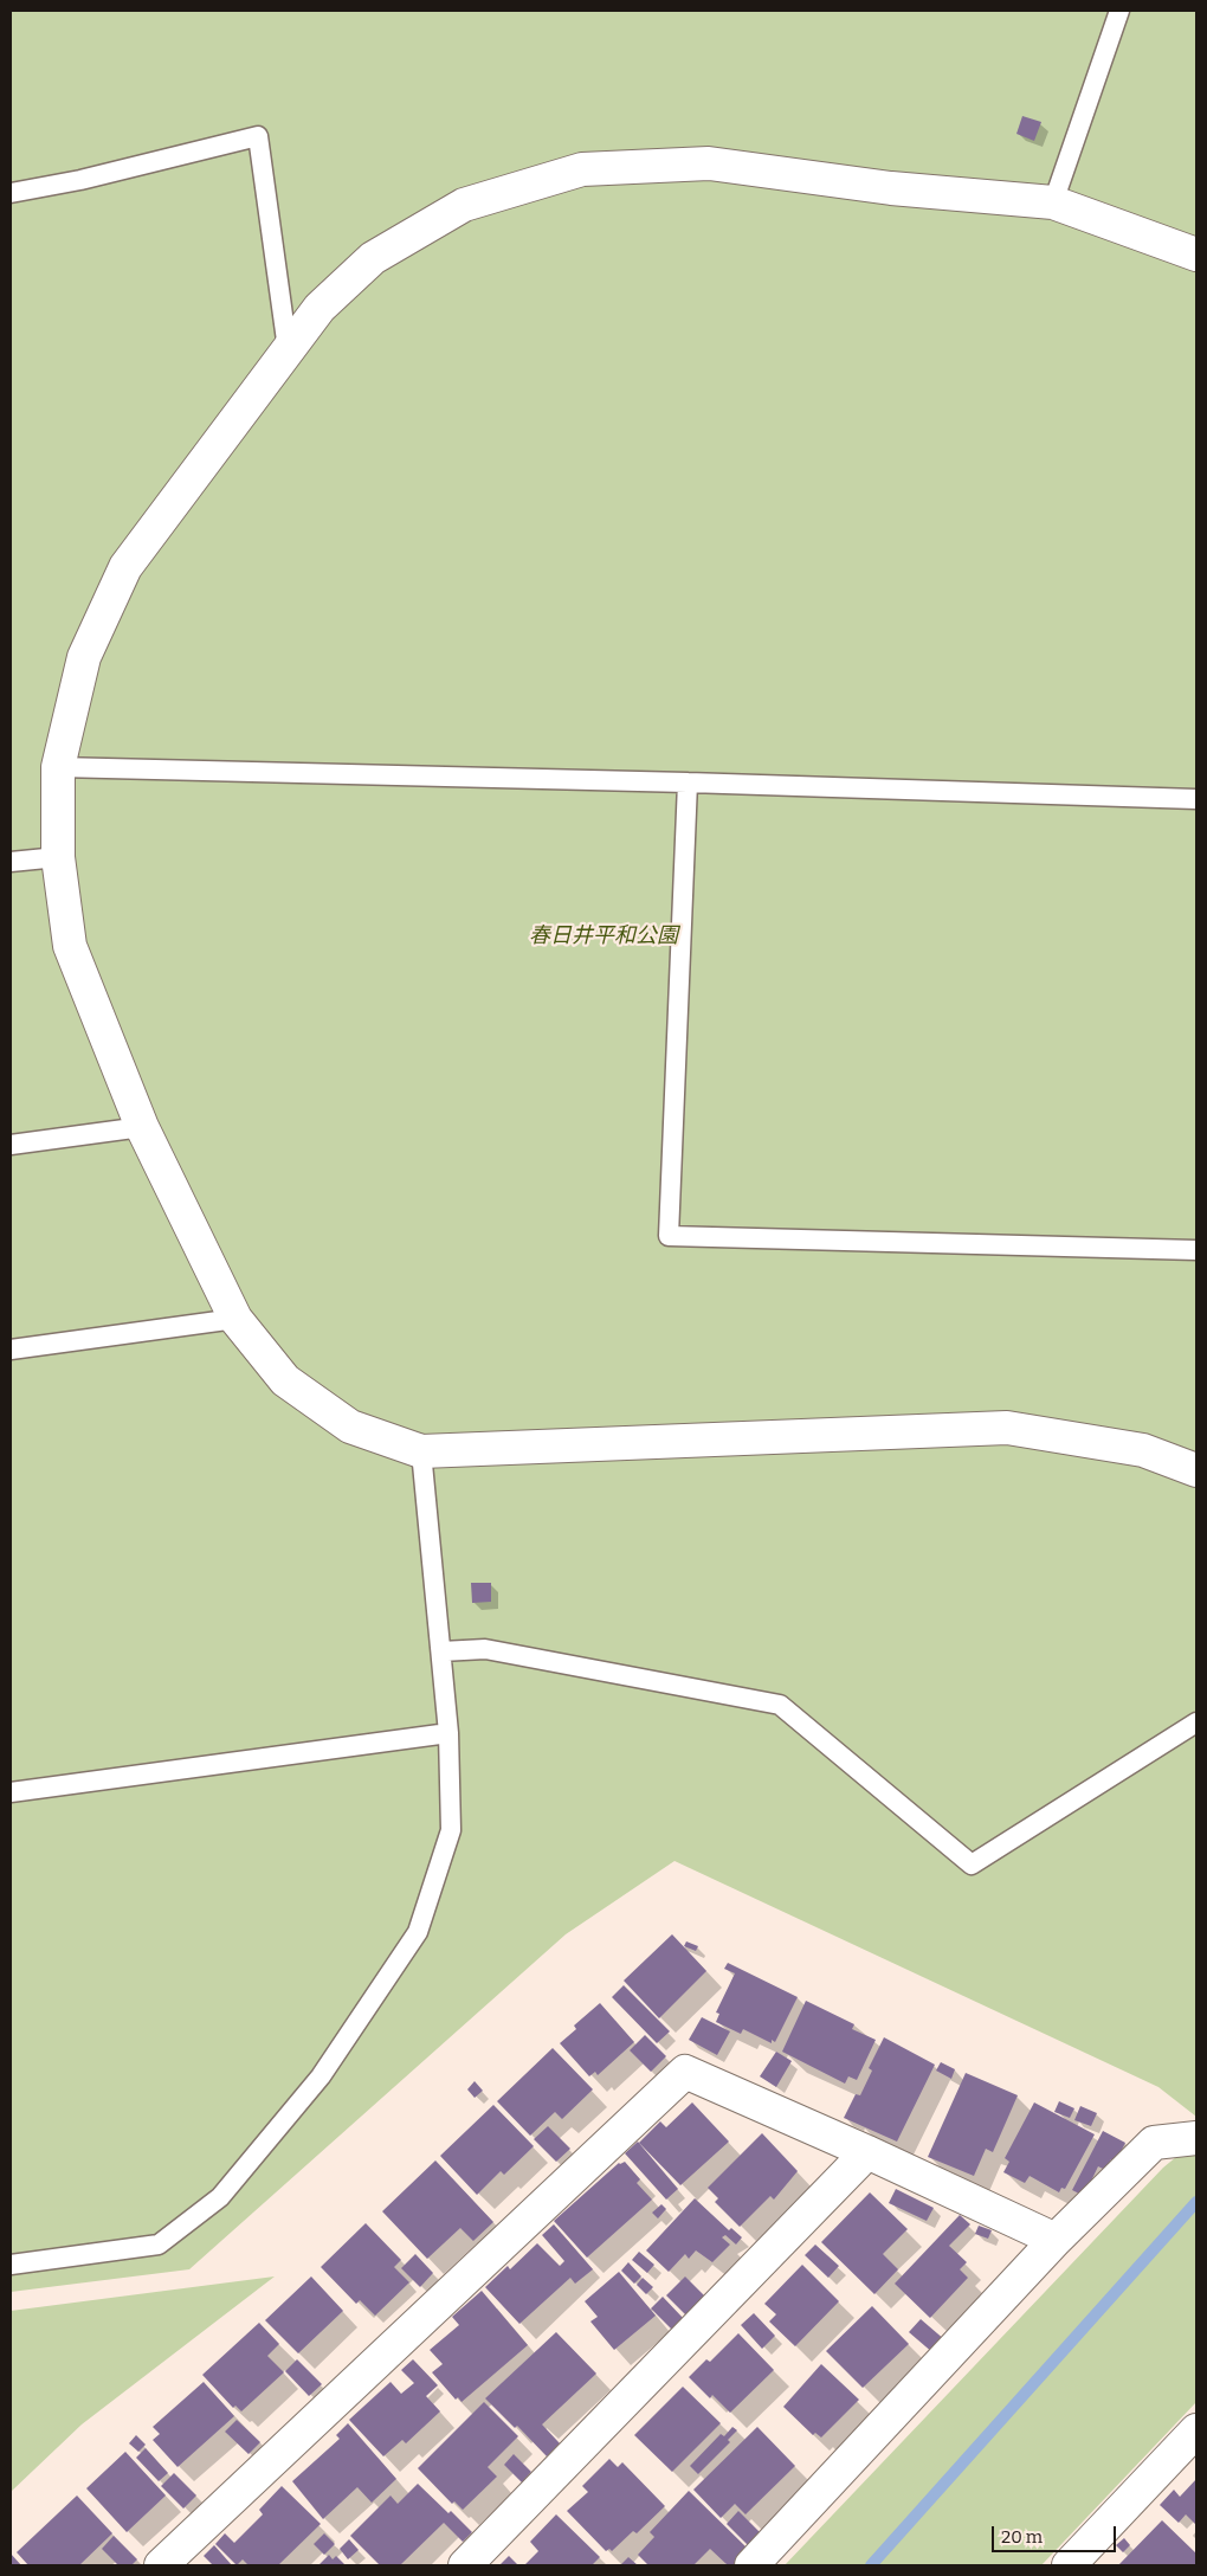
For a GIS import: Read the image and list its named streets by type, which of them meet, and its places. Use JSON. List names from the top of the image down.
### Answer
{
  "parks": ["春日井平和公園"],
  "scale_bar": "20 m"
}
